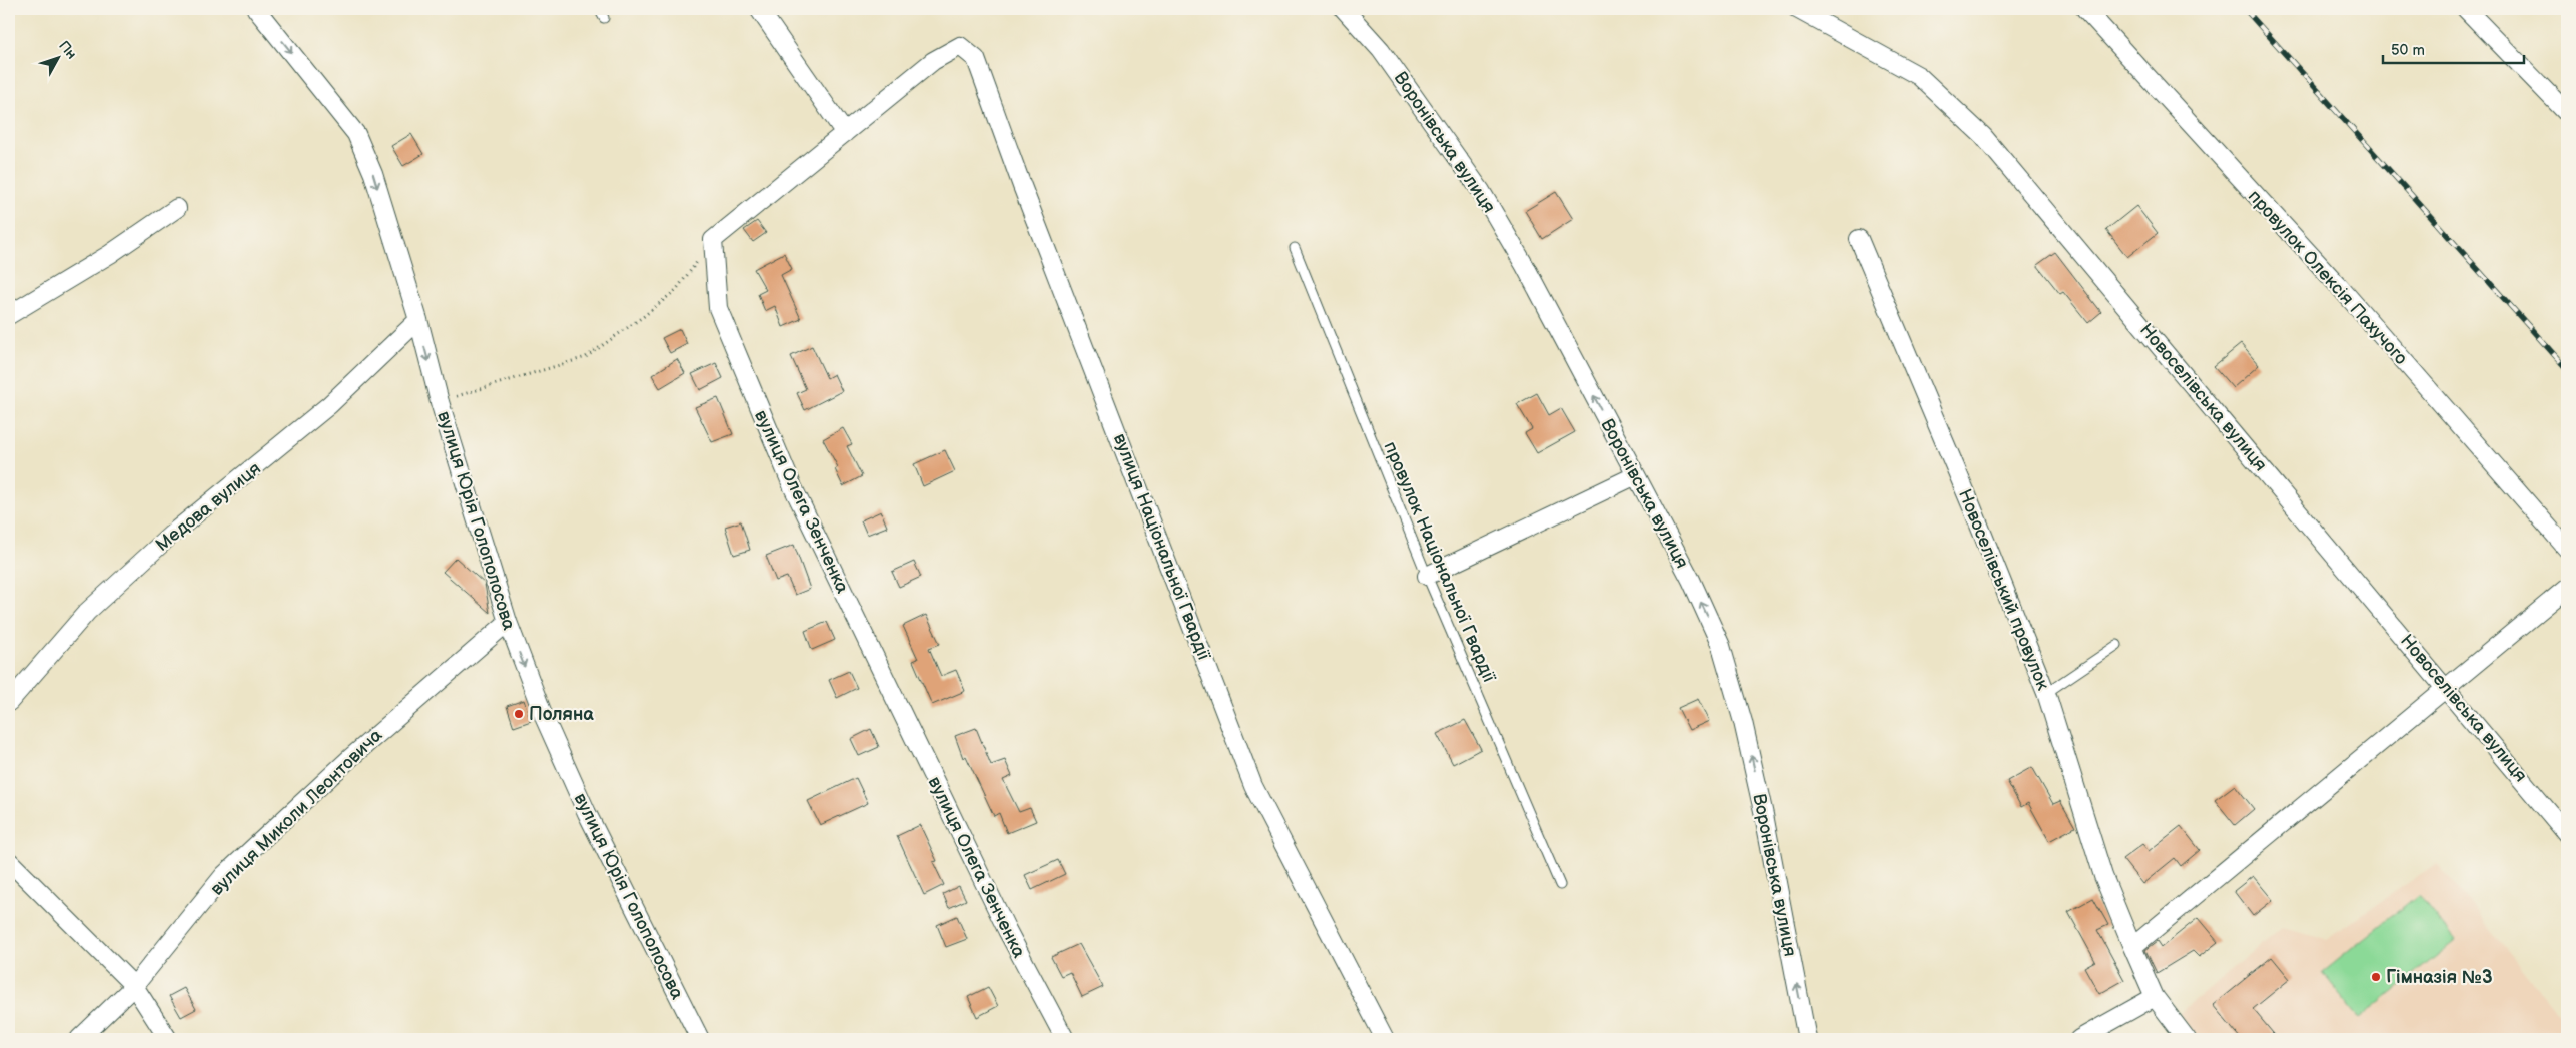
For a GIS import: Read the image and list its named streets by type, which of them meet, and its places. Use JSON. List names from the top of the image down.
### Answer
{
  "streets": {
    "street": [
      "Воронівська вулиця",
      "провулок Олексія Пахучого",
      "Новоселівська вулиця",
      "вулиця Олега Зенченка",
      "Медова вулиця",
      "вулиця Юрія Голополосова",
      "вулиця Національної Гвардії",
      "Новоселівський провулок",
      "вулиця Миколи Леонтовича"
    ],
    "lane": ["провулок Національної Гвардії"]
  },
  "crossings": [
    ["Медова вулиця", "вулиця Юрія Голополосова"],
    ["вулиця Юрія Голополосова", "вулиця Миколи Леонтовича"]
  ],
  "one_way": ["Воронівська вулиця", "вулиця Юрія Голополосова"],
  "places": ["Поляна", "Гімназія №3"],
  "scale_bar": "50 m",
  "north": "top right"
}
